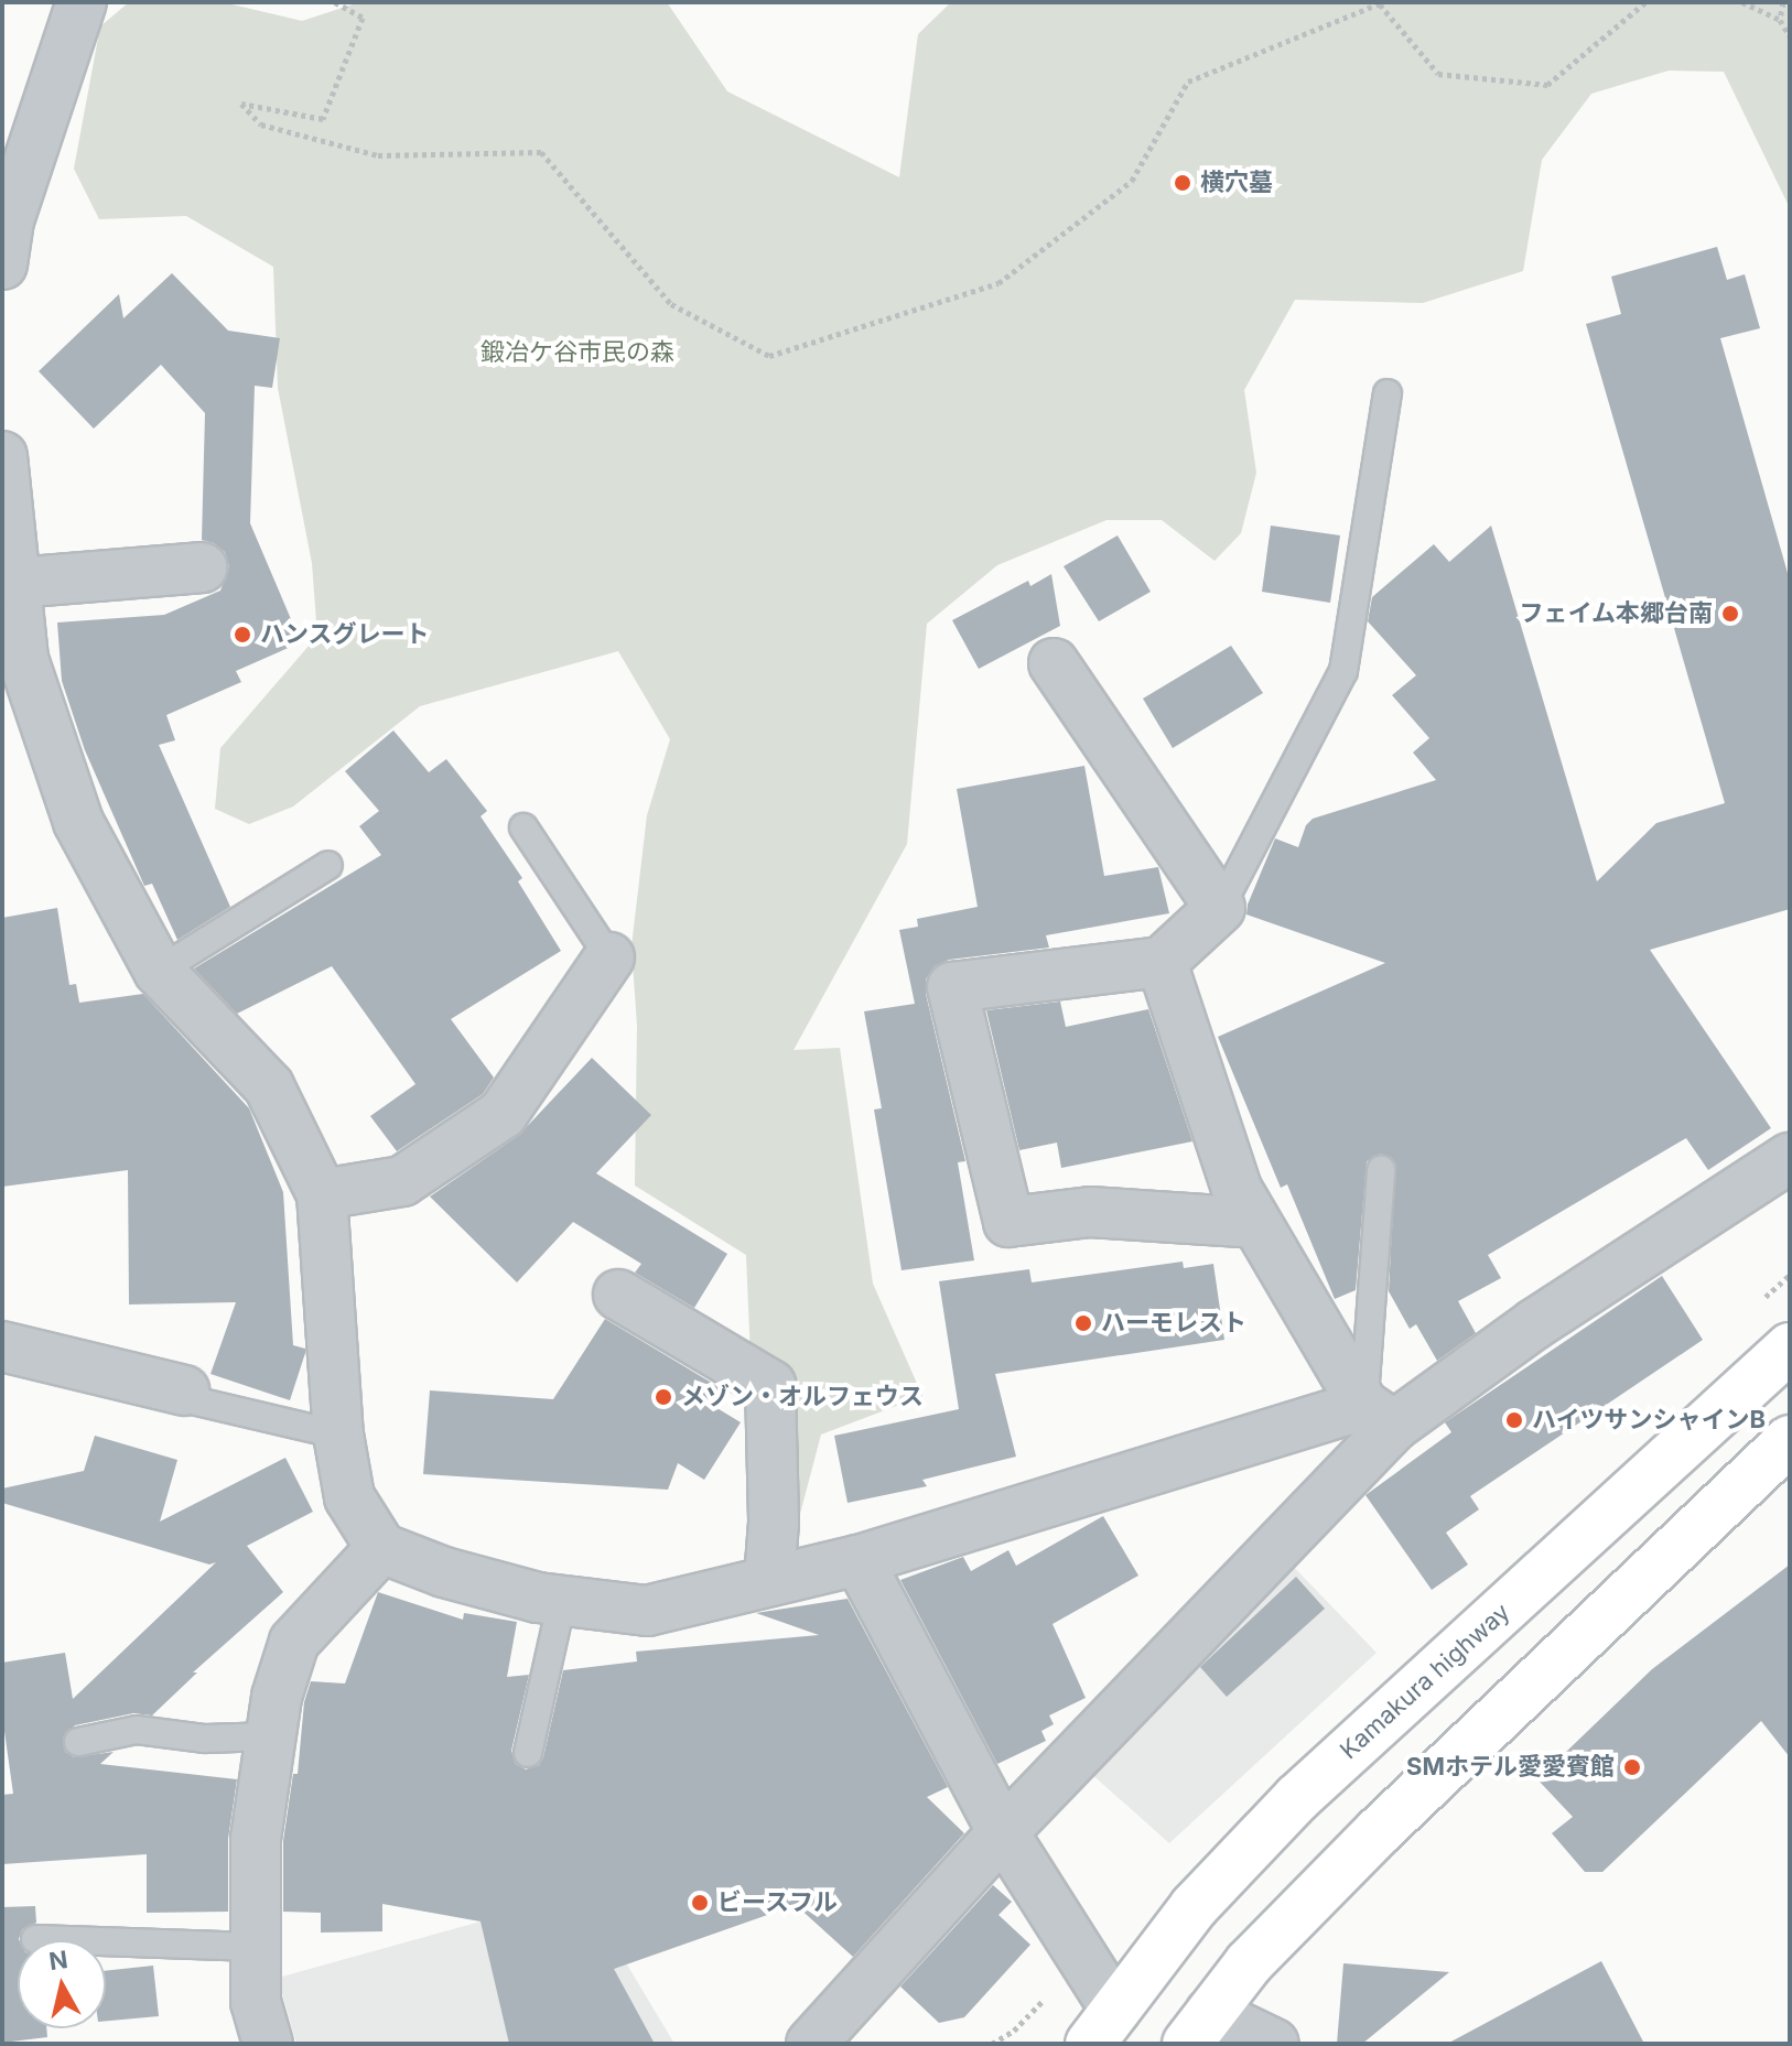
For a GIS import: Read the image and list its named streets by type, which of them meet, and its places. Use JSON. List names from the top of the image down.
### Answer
{
  "streets": {
    "main road": ["Kamakura highway"]
  },
  "parks": ["鍛冶ケ谷市民の森"],
  "places": [
    "横穴墓",
    "フェイム本郷台南",
    "ハンスグレート",
    "ハーモレスト",
    "メゾン・オルフェウス",
    "ハイツサンシャインB",
    "SMホテル愛愛賓館",
    "ビースフル"
  ],
  "north": "top"
}
